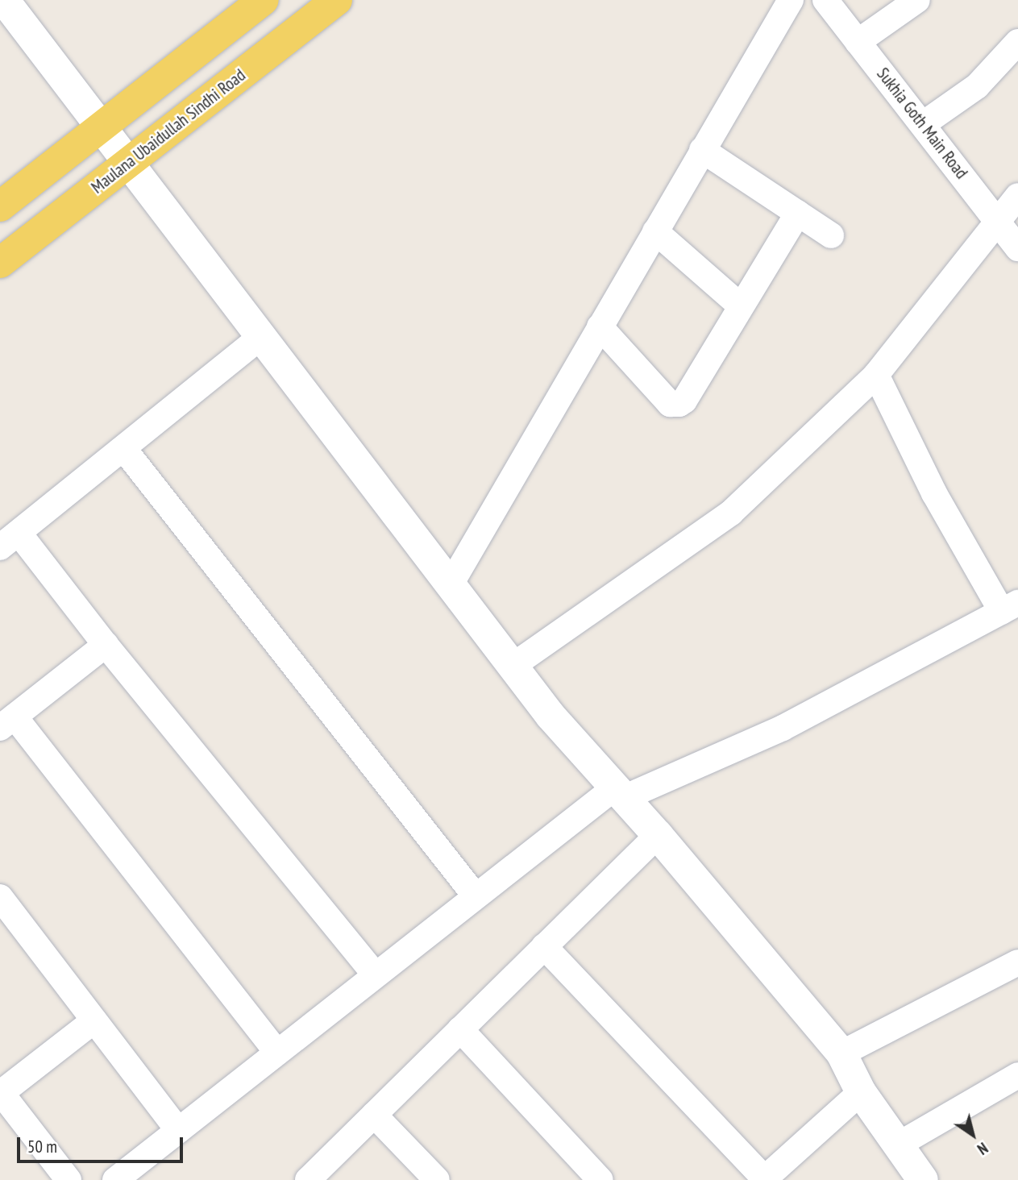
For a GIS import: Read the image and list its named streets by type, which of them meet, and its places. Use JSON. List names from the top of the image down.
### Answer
{
  "streets": {
    "main road": ["Maulana Ubaidullah Sindhi Road"],
    "street": ["Sukhia Goth Main Road"]
  },
  "scale_bar": "50 m",
  "north": "bottom right"
}
